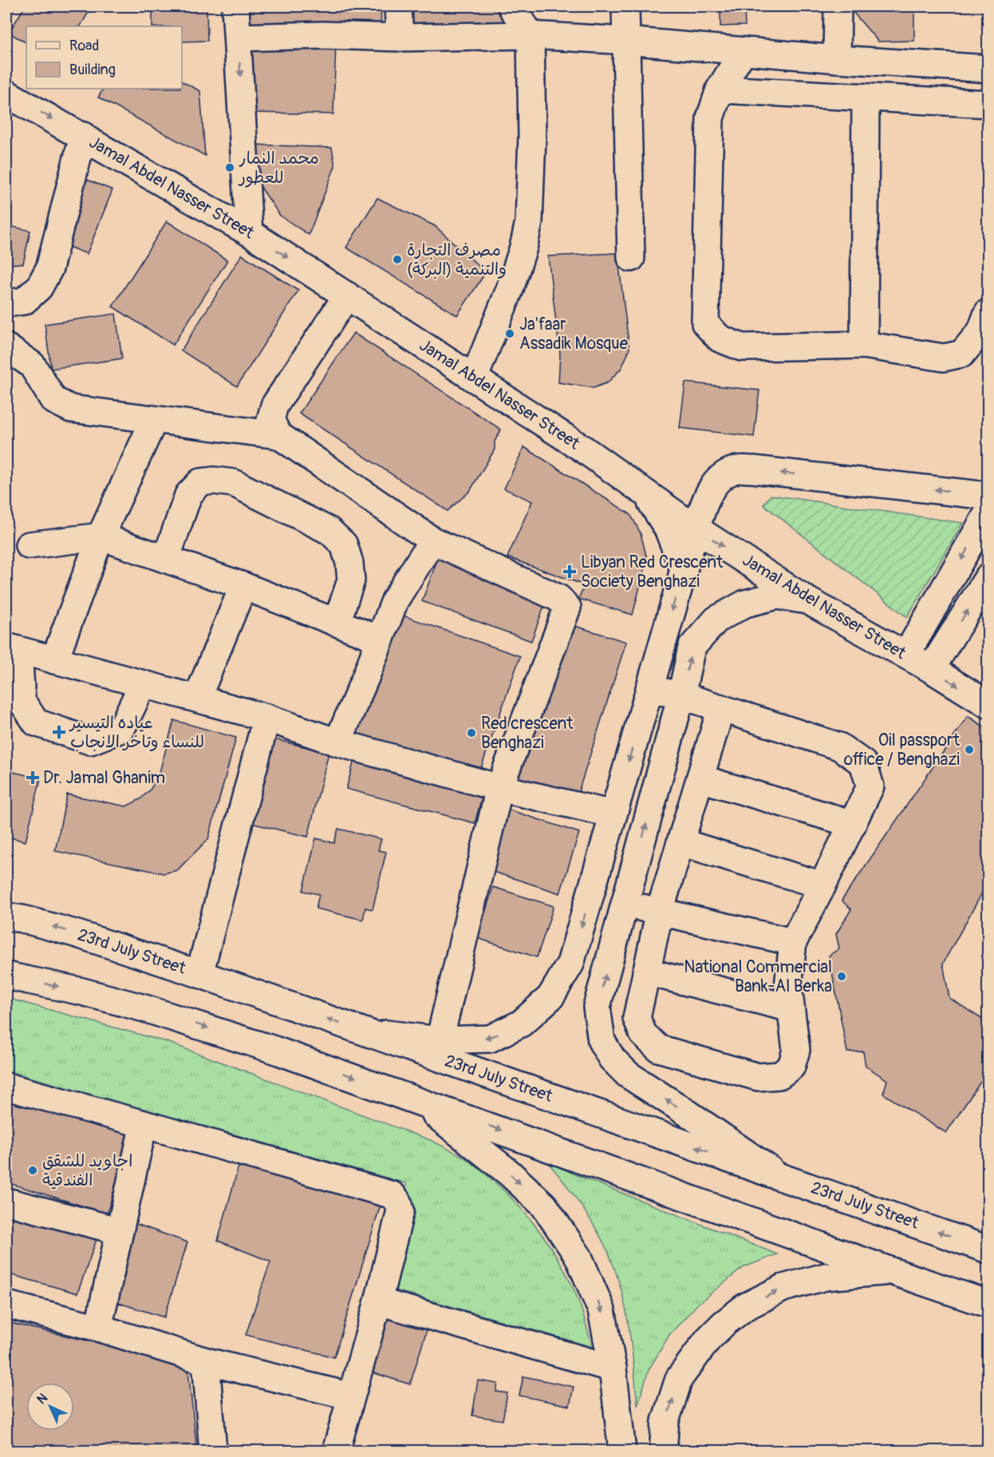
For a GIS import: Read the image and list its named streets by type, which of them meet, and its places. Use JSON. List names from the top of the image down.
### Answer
{
  "streets": {
    "street": ["Jamal Abdel Nasser Street", "23rd July Street"]
  },
  "places": {
    "other": [
      "محمد النمار للعطور",
      "مصرف التجارة والتنمية (البركة)",
      "Ja'faar Assadik Mosque",
      "Red crescent Benghazi",
      "Oil passport office / Benghazi",
      "National Commercial Bank-Al Berka",
      "اجاويد للشقق الفندقية"
    ],
    "health": ["Libyan Red Crescent Society Benghazi", "عياده التيسير للنساء وتاخر الانجاب", "Dr. Jamal Ghanim"]
  },
  "legend": ["Road", "Building"],
  "north": "top left"
}
